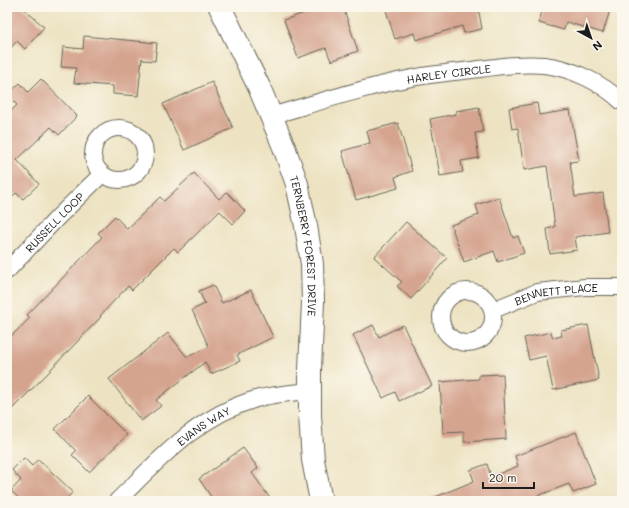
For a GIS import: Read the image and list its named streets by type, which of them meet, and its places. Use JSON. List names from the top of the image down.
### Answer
{
  "streets": {
    "street": [
      "HARLEY CIRCLE",
      "RUSSELL LOOP",
      "TERNBERRY FOREST DRIVE",
      "BENNETT PLACE",
      "EVANS WAY"
    ]
  },
  "crossings": [
    ["HARLEY CIRCLE", "TERNBERRY FOREST DRIVE"],
    ["TERNBERRY FOREST DRIVE", "EVANS WAY"]
  ],
  "scale_bar": "20 m",
  "north": "bottom right"
}
